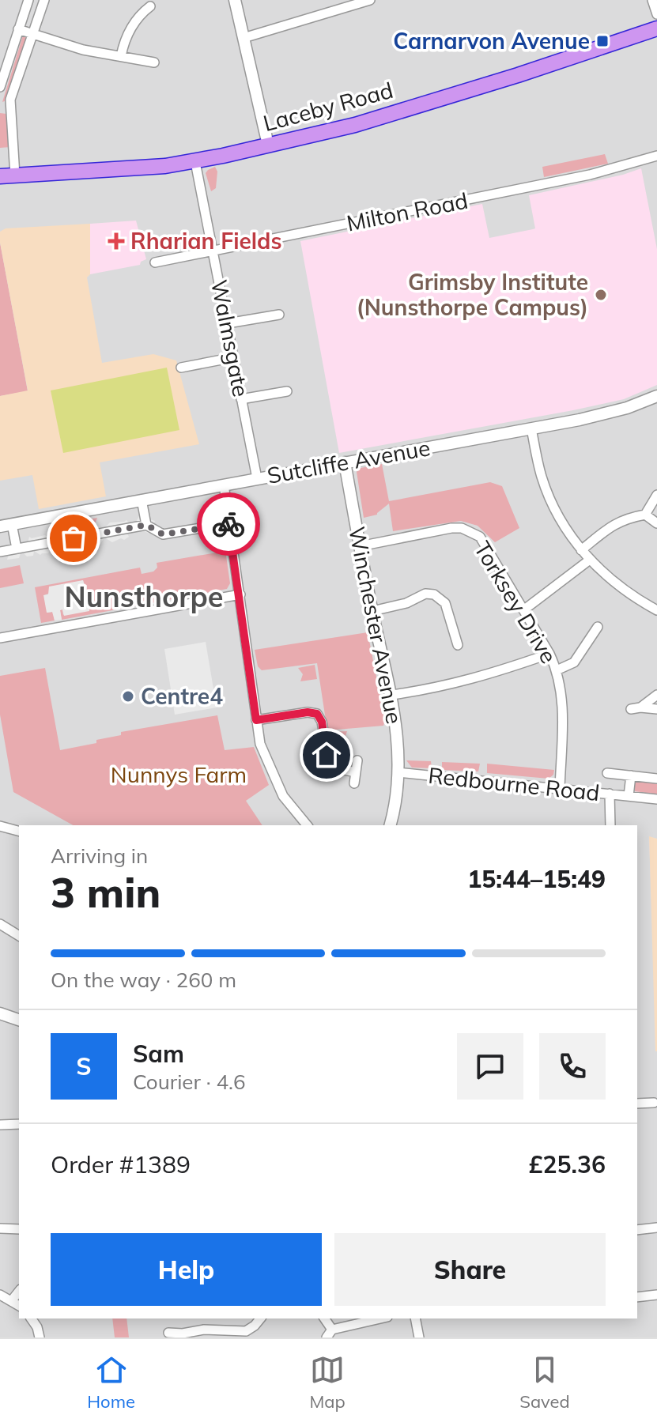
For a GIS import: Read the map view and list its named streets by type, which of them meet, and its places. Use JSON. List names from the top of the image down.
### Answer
{
  "streets": {
    "highway": ["Laceby Road"],
    "street": [
      "Milton Road",
      "Walmsgate",
      "Sutcliffe Avenue",
      "Torksey Drive",
      "Winchester Avenue",
      "Redbourne Road"
    ]
  },
  "crossings": [
    ["Laceby Road", "Walmsgate"],
    ["Milton Road", "Walmsgate"],
    ["Walmsgate", "Sutcliffe Avenue"],
    ["Sutcliffe Avenue", "Winchester Avenue"],
    ["Torksey Drive", "Winchester Avenue"],
    ["Torksey Drive", "Redbourne Road"],
    ["Winchester Avenue", "Redbourne Road"]
  ],
  "districts": ["Nunsthorpe"],
  "parks": ["Nunnys Farm"],
  "places": {
    "transit": ["Carnarvon Avenue"],
    "health": ["Rharian Fields"],
    "other": ["Grimsby Institute (Nunsthorpe Campus)", "Centre4"]
  },
  "page": {
    "heading": ["3 min", "Arriving in", "15:44–15:49"],
    "panel": [
      "Sam",
      "Courier · 4.6",
      "Order #1389",
      "£25.36"
    ],
    "bar": "On the way · 260 m",
    "round": "S",
    "buttons": ["Help", "Share"],
    "tabs": ["Home", "Map", "Saved"]
  }
}
